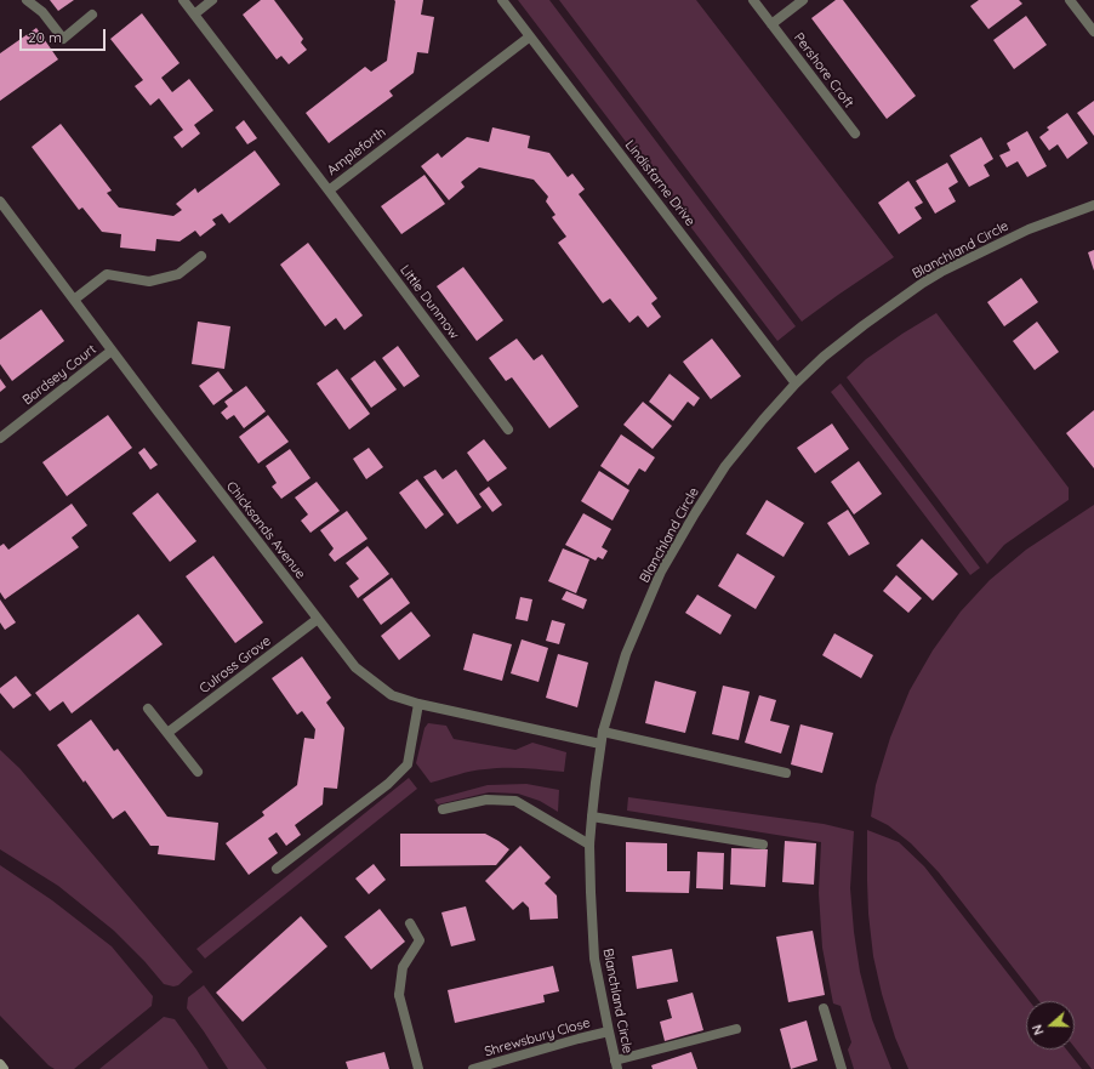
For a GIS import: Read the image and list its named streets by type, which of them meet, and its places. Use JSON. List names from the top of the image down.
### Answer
{
  "streets": {
    "street": [
      "Pershore Croft",
      "Ampleforth",
      "Lindisfarne Drive",
      "Blanchland Circle",
      "Little Dunmow",
      "Bardsey Court",
      "Chicksands Avenue",
      "Culross Grove",
      "Shrewsbury Close"
    ]
  },
  "crossings": [
    ["Ampleforth", "Lindisfarne Drive"],
    ["Ampleforth", "Little Dunmow"],
    ["Lindisfarne Drive", "Blanchland Circle"],
    ["Blanchland Circle", "Chicksands Avenue"],
    ["Blanchland Circle", "Shrewsbury Close"],
    ["Bardsey Court", "Chicksands Avenue"],
    ["Chicksands Avenue", "Culross Grove"]
  ],
  "scale_bar": "20 m",
  "north": "left"
}
